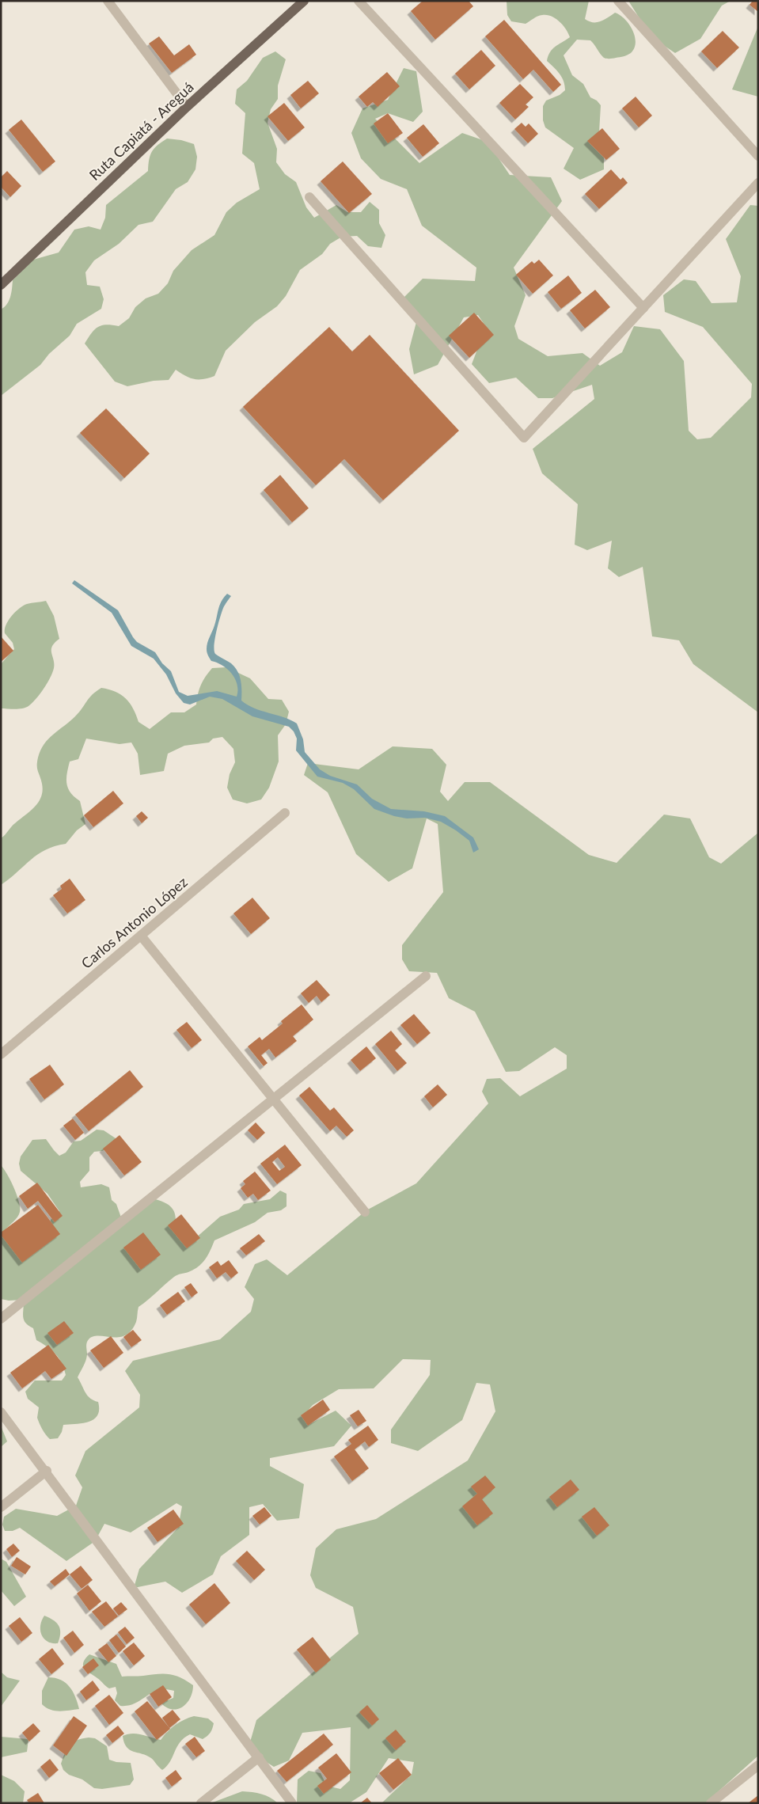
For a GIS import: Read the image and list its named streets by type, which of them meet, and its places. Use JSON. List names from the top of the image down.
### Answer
{
  "streets": {
    "main road": ["Ruta Capiatá - Areguá"],
    "street": ["Carlos Antonio López"]
  }
}
